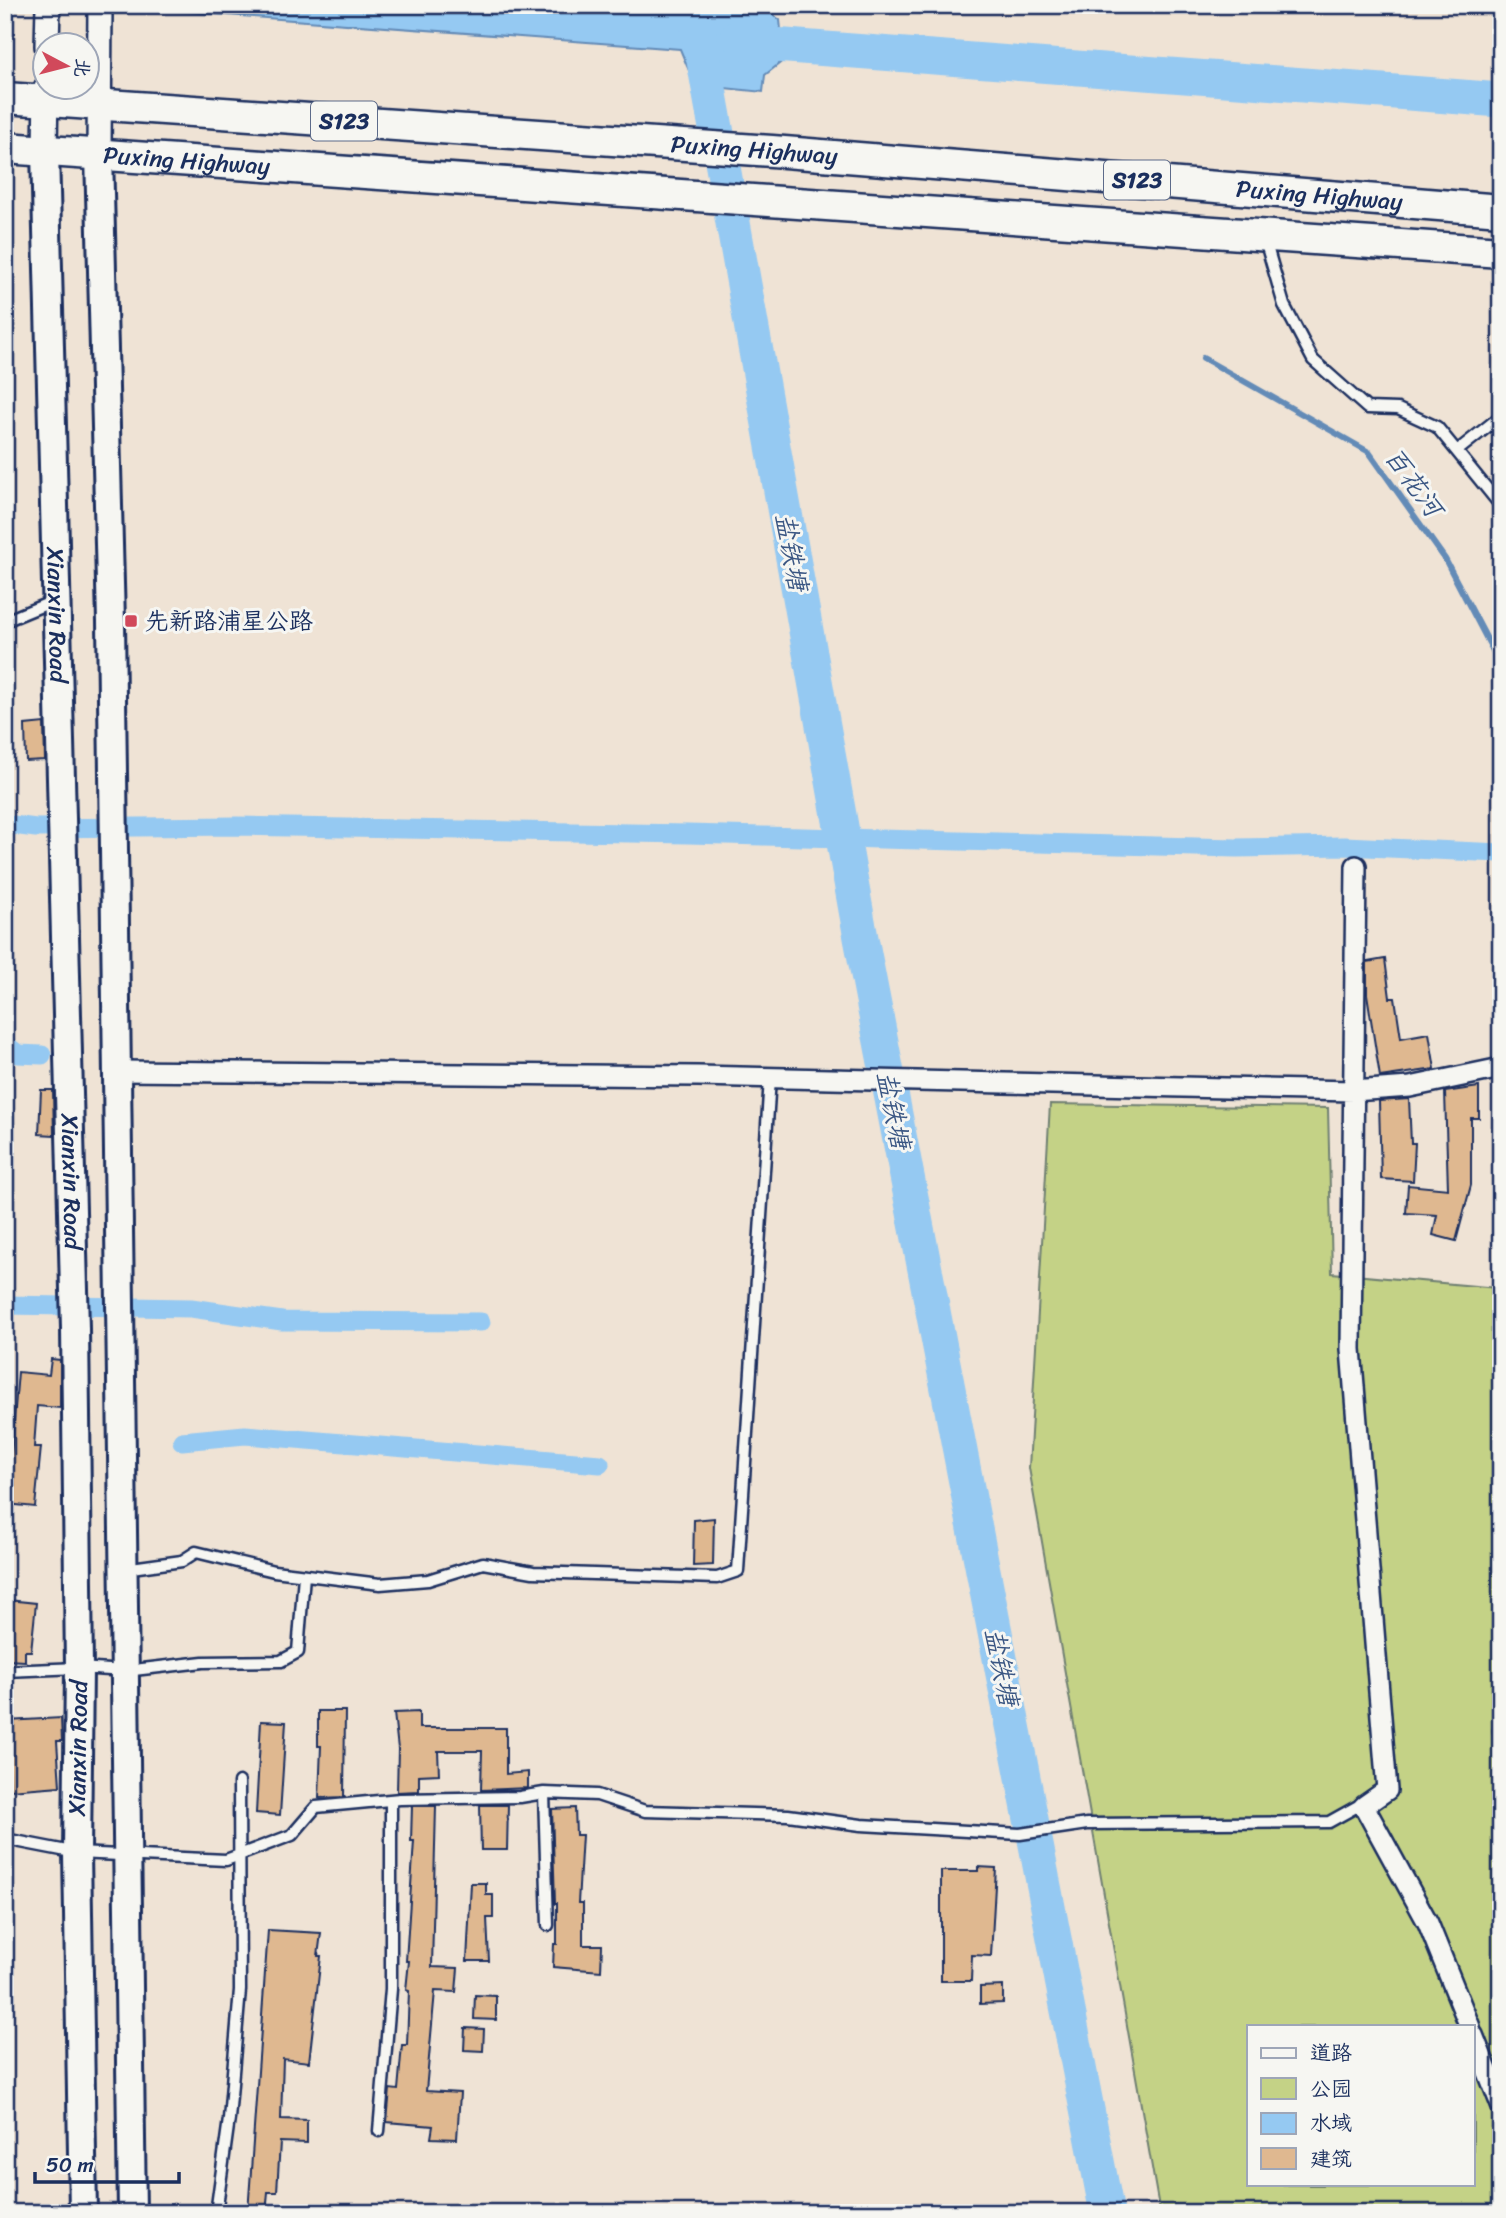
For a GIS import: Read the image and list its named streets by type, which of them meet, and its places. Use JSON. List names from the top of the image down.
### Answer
{
  "streets": {
    "main road": ["S123", "Puxing Highway", "Xianxin Road"]
  },
  "crossings": [
    ["Puxing Highway", "Xianxin Road"]
  ],
  "water": ["百花河", "盐铁塘"],
  "places": {
    "transit": ["先新路浦星公路"]
  },
  "legend": [
    "道路",
    "公园",
    "水域",
    "建筑"
  ],
  "scale_bar": "50 m",
  "north": "right"
}
